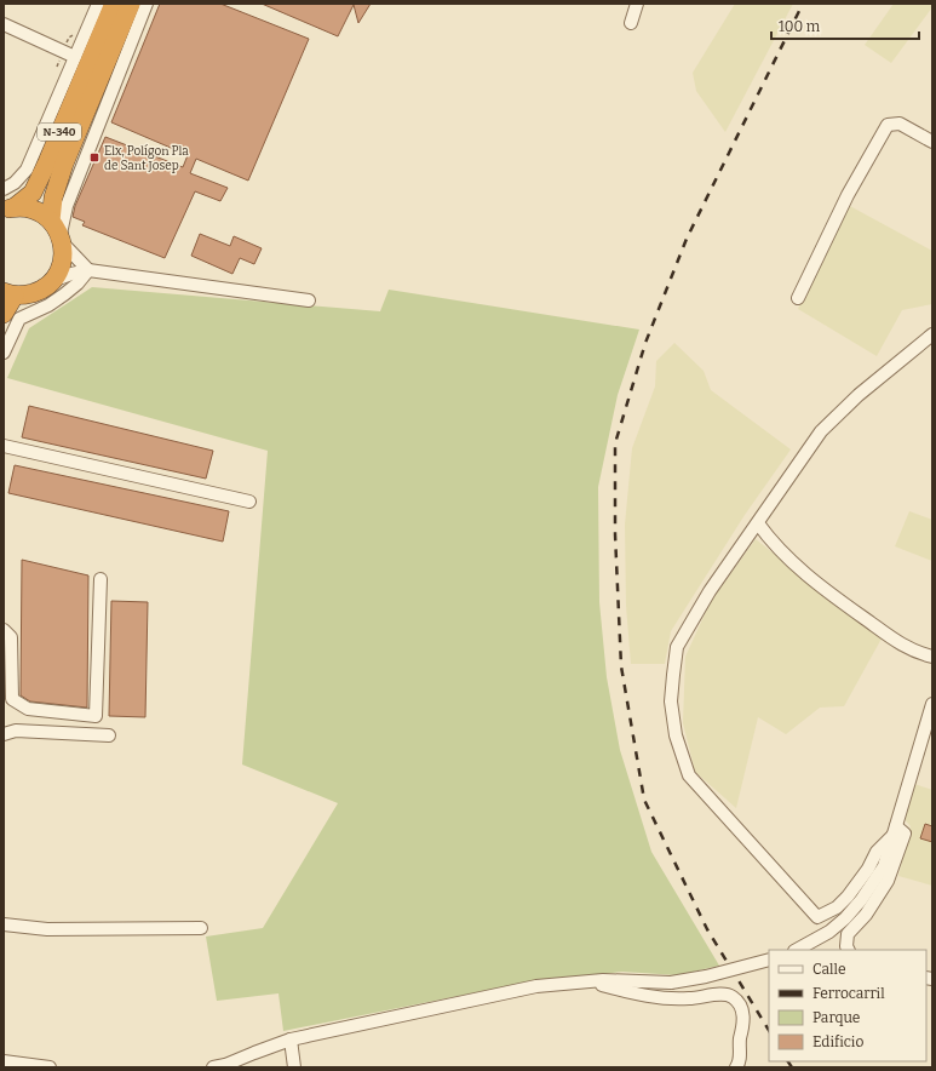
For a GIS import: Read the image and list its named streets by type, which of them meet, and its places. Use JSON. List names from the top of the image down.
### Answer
{
  "streets": {
    "highway": ["N-340"]
  },
  "places": {
    "transit": ["Elx, Polígon Pla de Sant Josep"]
  },
  "legend": [
    "Calle",
    "Ferrocarril",
    "Parque",
    "Edificio"
  ],
  "scale_bar": "100 m"
}
